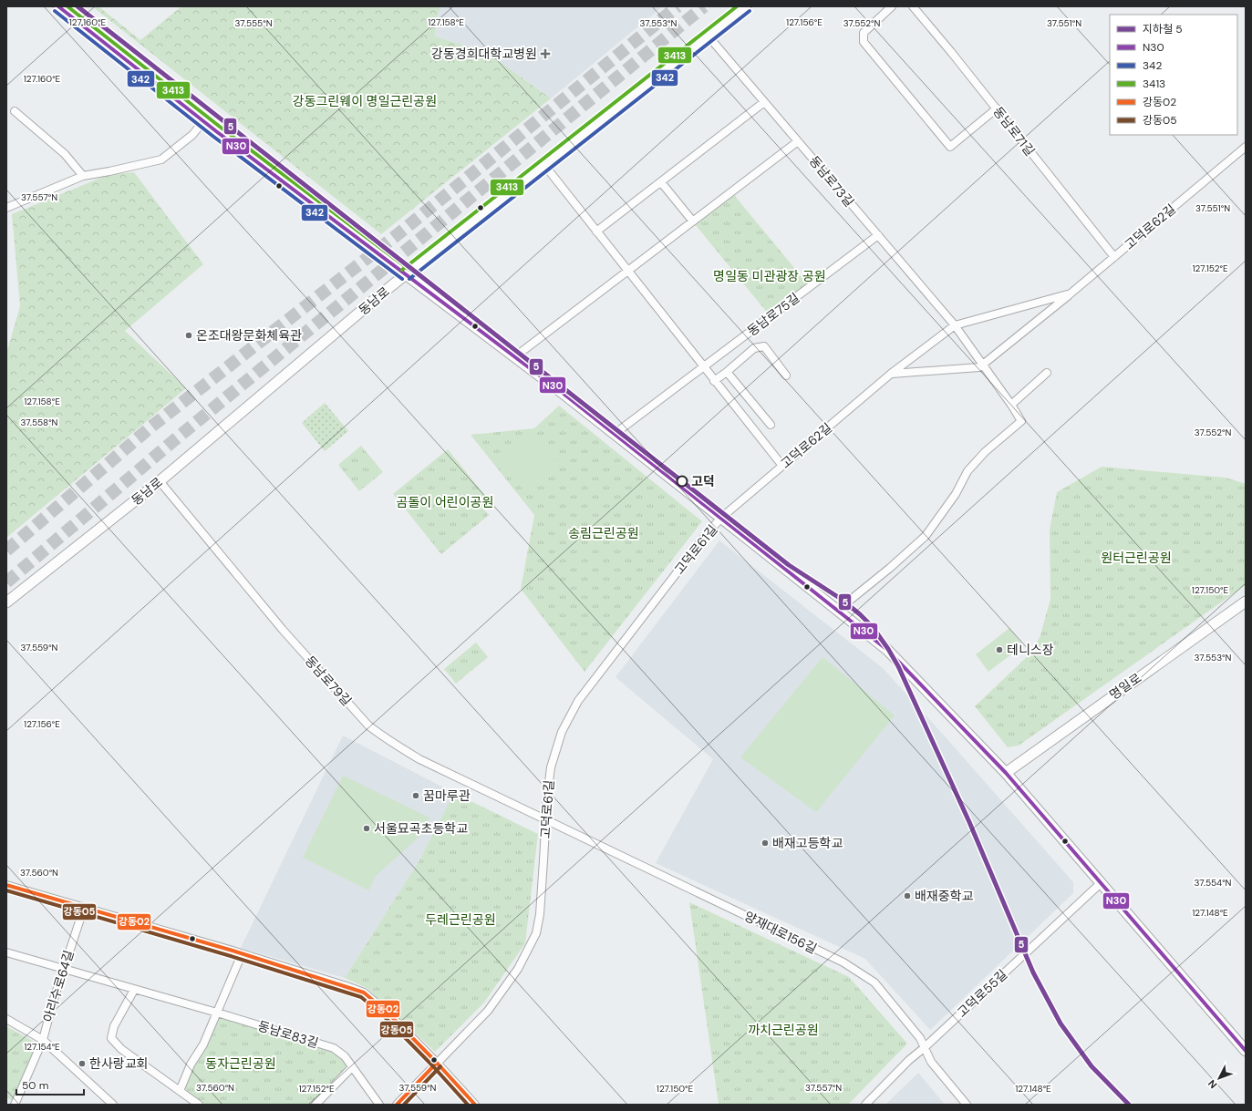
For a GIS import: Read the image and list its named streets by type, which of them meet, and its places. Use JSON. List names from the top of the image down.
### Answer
{
  "streets": {
    "main road": ["동남로", "명일로"],
    "street": [
      "동남로71길",
      "동남로73길",
      "고덕로62길",
      "동남로75길",
      "고덕로61길",
      "동남로79길",
      "양재대로156길",
      "아리수로64길",
      "고덕로55길",
      "동남로83길"
    ]
  },
  "crossings": [
    ["동남로71길", "고덕로62길"],
    ["동남로73길", "고덕로62길"],
    ["동남로73길", "동남로"],
    ["동남로73길", "동남로75길"],
    ["고덕로62길", "고덕로61길"],
    ["동남로", "동남로79길"],
    ["고덕로61길", "동남로79길"],
    ["고덕로61길", "양재대로156길"],
    ["동남로79길", "양재대로156길"],
    ["양재대로156길", "고덕로55길"],
    ["아리수로64길", "동남로83길"]
  ],
  "parks": [
    "강동그린웨이 명일근린공원",
    "명일동 미관광장 공원",
    "곰돌이 어린이공원",
    "송림근린공원",
    "원터근린공원",
    "두레근린공원",
    "까치근린공원",
    "동자근린공원"
  ],
  "places": {
    "health": ["강동경희대학교병원"],
    "other": [
      "온조대왕문화체육관",
      "고덕",
      "테니스장",
      "꿈마루관",
      "서울묘곡초등학교",
      "배재고등학교",
      "배재중학교",
      "한사랑교회"
    ]
  },
  "lines": [
    "metro line 5",
    "transit line N30",
    "transit line 3413",
    "transit line 342",
    "transit line 강동02",
    "transit line 강동05"
  ],
  "legend": [
    "지하철 5",
    "N30",
    "342",
    "3413",
    "강동02",
    "강동05"
  ],
  "scale_bar": "50 m",
  "north": "bottom left",
  "coordinates": [
    "127.160°E",
    "127.158°E",
    "127.156°E",
    "37.551°N",
    "37.555°N",
    "37.553°N",
    "37.552°N",
    "37.557°N",
    "127.152°E",
    "37.558°N",
    "127.150°E",
    "37.559°N",
    "37.560°N",
    "37.554°N",
    "127.148°E",
    "127.154°E"
  ]
}
